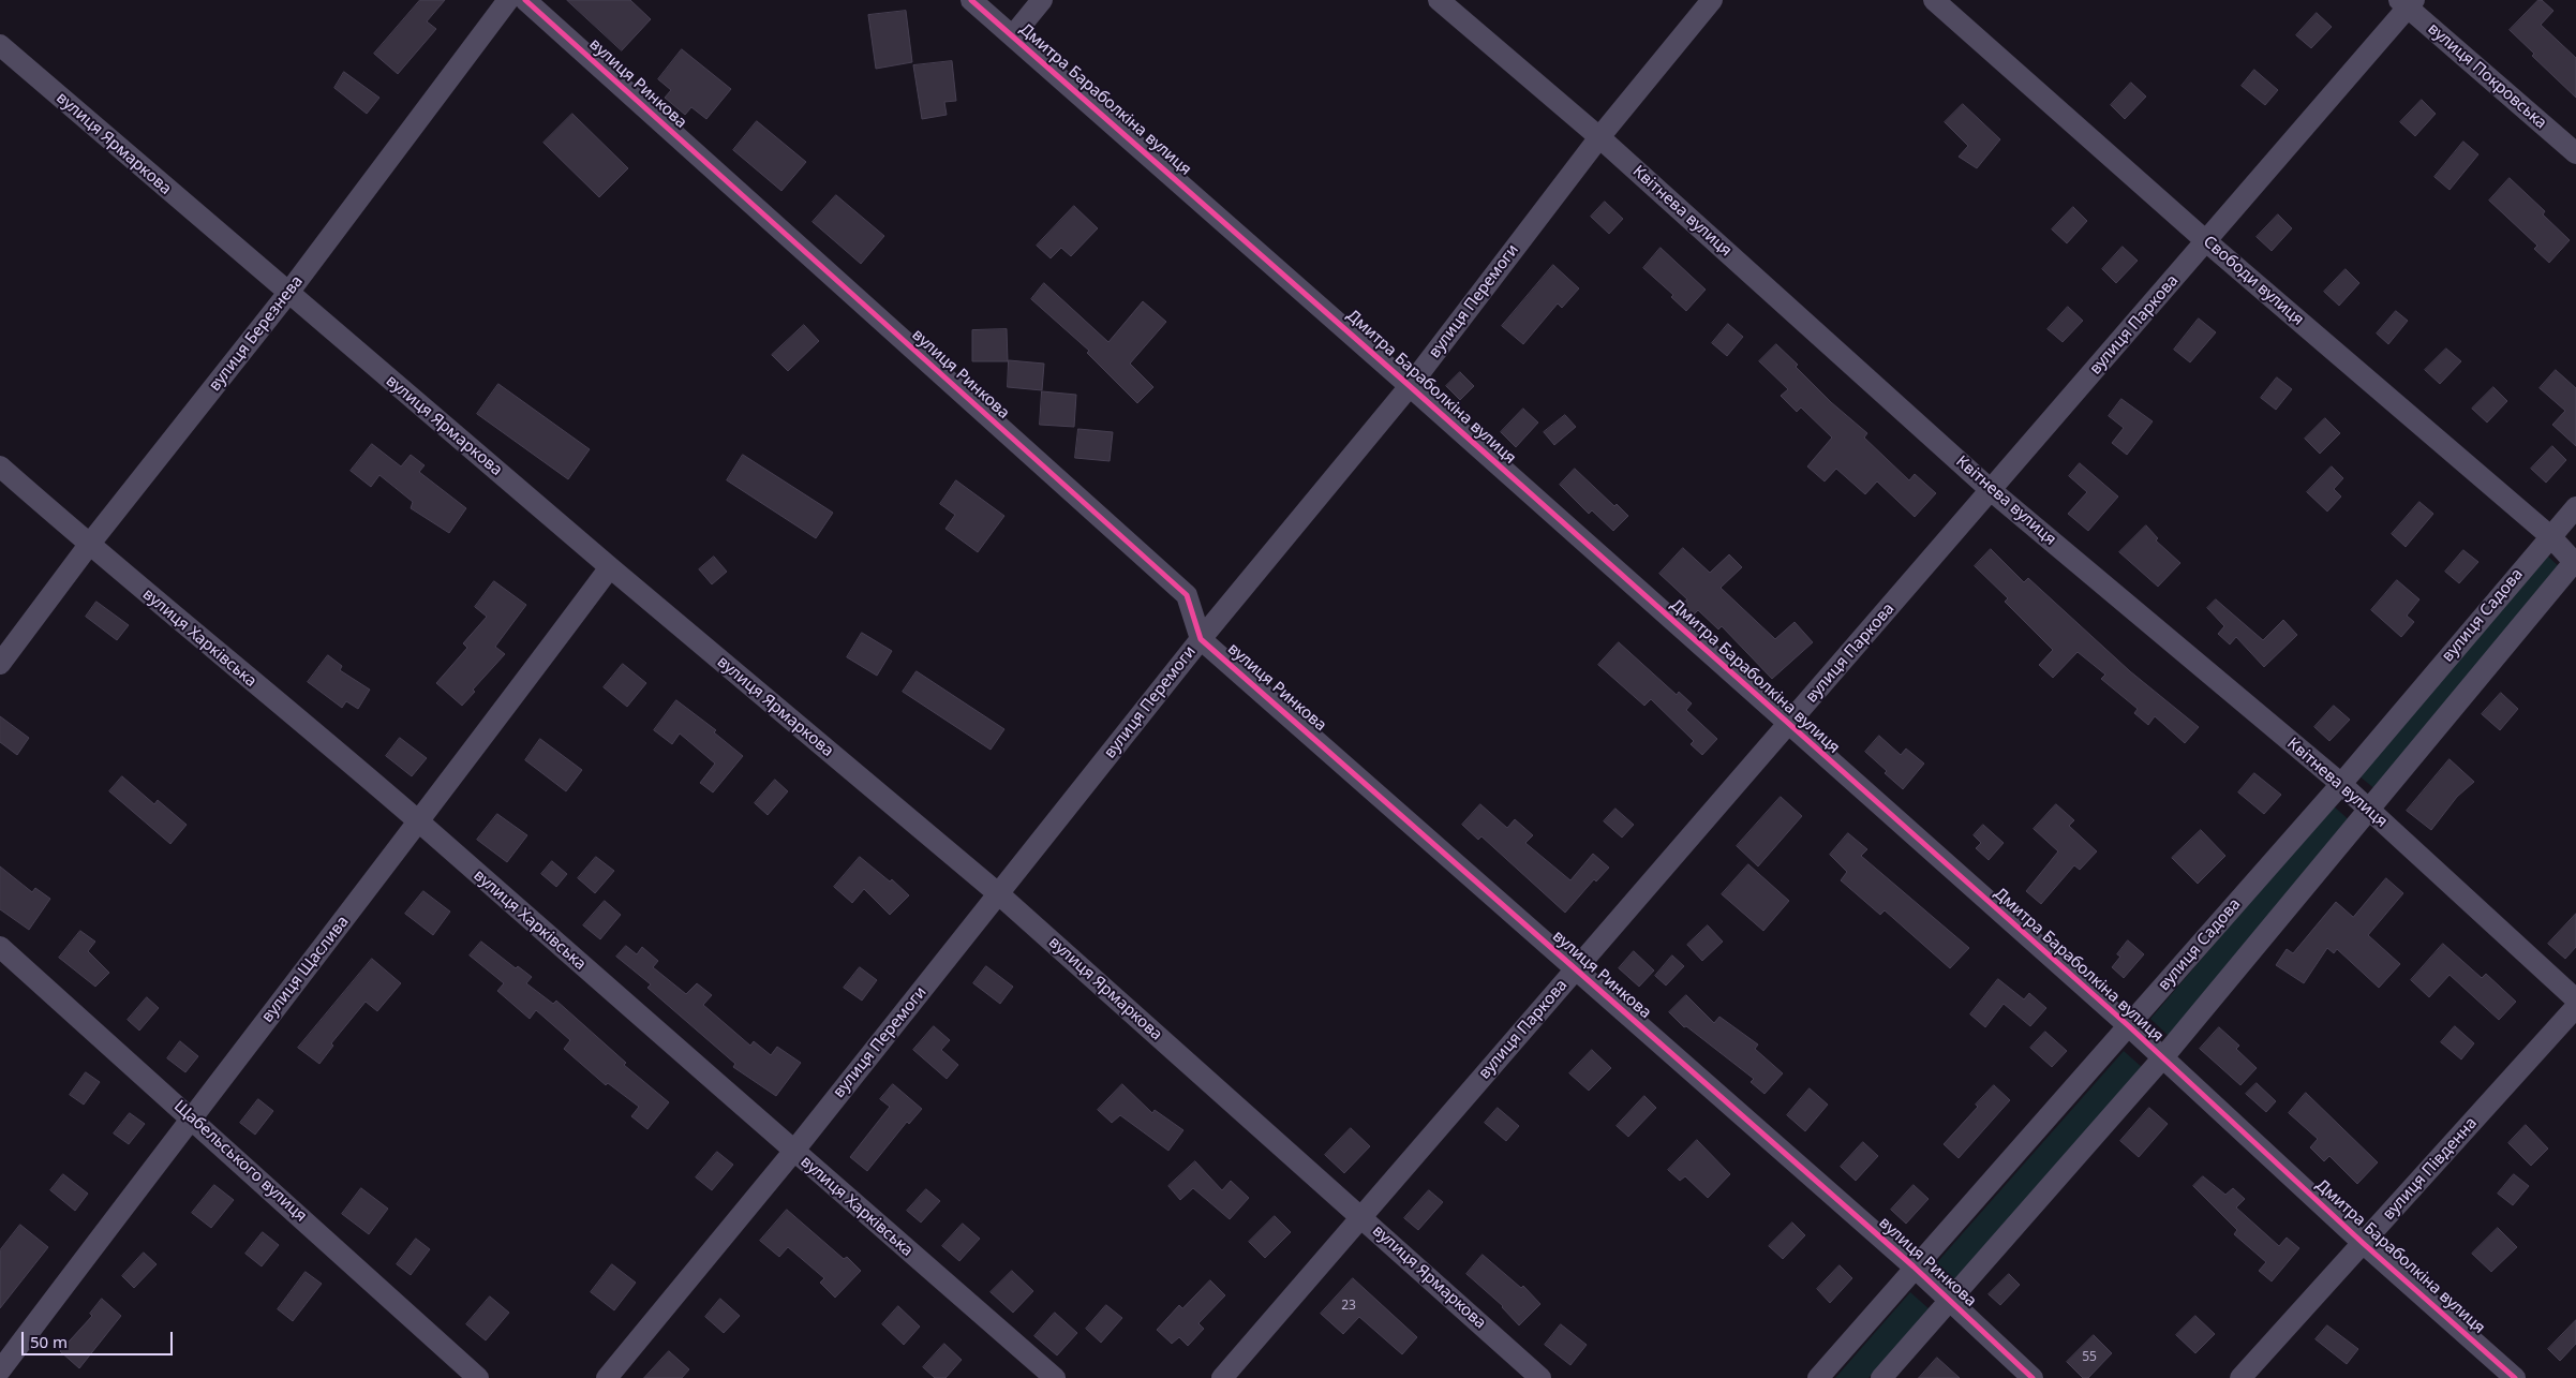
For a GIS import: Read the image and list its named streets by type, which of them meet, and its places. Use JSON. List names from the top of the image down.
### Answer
{
  "streets": {
    "street": [
      "вулиця Покровська",
      "вулиця Ринкова",
      "Дмитра Бараболкіна вулиця",
      "вулиця Ярмаркова",
      "Квітнева вулиця",
      "Свободи вулиця",
      "вулиця Перемоги",
      "вулиця Паркова",
      "вулиця Березнева",
      "вулиця Садова",
      "вулиця Харківська",
      "вулиця Щаслива",
      "Щабельського вулиця",
      "вулиця Південна"
    ]
  },
  "crossings": [
    ["вулиця Покровська", "вулиця Паркова"],
    ["вулиця Ринкова", "вулиця Перемоги"],
    ["вулиця Ринкова", "вулиця Паркова"],
    ["вулиця Ринкова", "вулиця Садова"],
    ["Дмитра Бараболкіна вулиця", "вулиця Перемоги"],
    ["Дмитра Бараболкіна вулиця", "вулиця Паркова"],
    ["Дмитра Бараболкіна вулиця", "вулиця Садова"],
    ["Дмитра Бараболкіна вулиця", "вулиця Південна"],
    ["вулиця Ярмаркова", "вулиця Перемоги"],
    ["вулиця Ярмаркова", "вулиця Паркова"],
    ["вулиця Ярмаркова", "вулиця Березнева"],
    ["вулиця Ярмаркова", "вулиця Щаслива"],
    ["Квітнева вулиця", "вулиця Перемоги"],
    ["Квітнева вулиця", "вулиця Паркова"],
    ["Квітнева вулиця", "вулиця Садова"],
    ["Свободи вулиця", "вулиця Паркова"],
    ["Свободи вулиця", "вулиця Садова"],
    ["вулиця Перемоги", "вулиця Харківська"],
    ["вулиця Березнева", "вулиця Харківська"],
    ["вулиця Харківська", "вулиця Щаслива"],
    ["вулиця Щаслива", "Щабельського вулиця"]
  ],
  "house_numbers": ["23", "55"],
  "scale_bar": "50 m"
}
